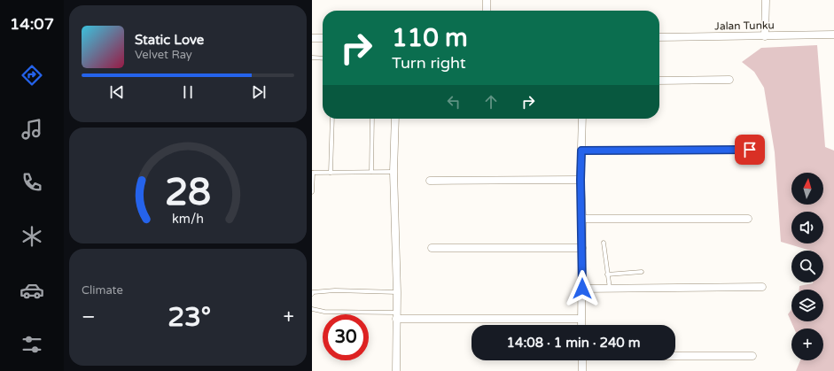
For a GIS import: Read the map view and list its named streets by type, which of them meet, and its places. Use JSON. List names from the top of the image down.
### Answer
{
  "streets": {
    "street": ["Jalan Tunku"]
  },
  "north": "top",
  "page": {
    "tabs": "14:07",
    "turn": ["110 m", "Turn right"],
    "song": ["Static Love", "Velvet Ray"],
    "map_buttons": "+",
    "tile": "Climate",
    "heat": ["−", "23°", "+"],
    "limit": "30",
    "trip": "14:08 · 1 min · 240 m",
    "gauge": ["28", "km/h"]
  }
}
